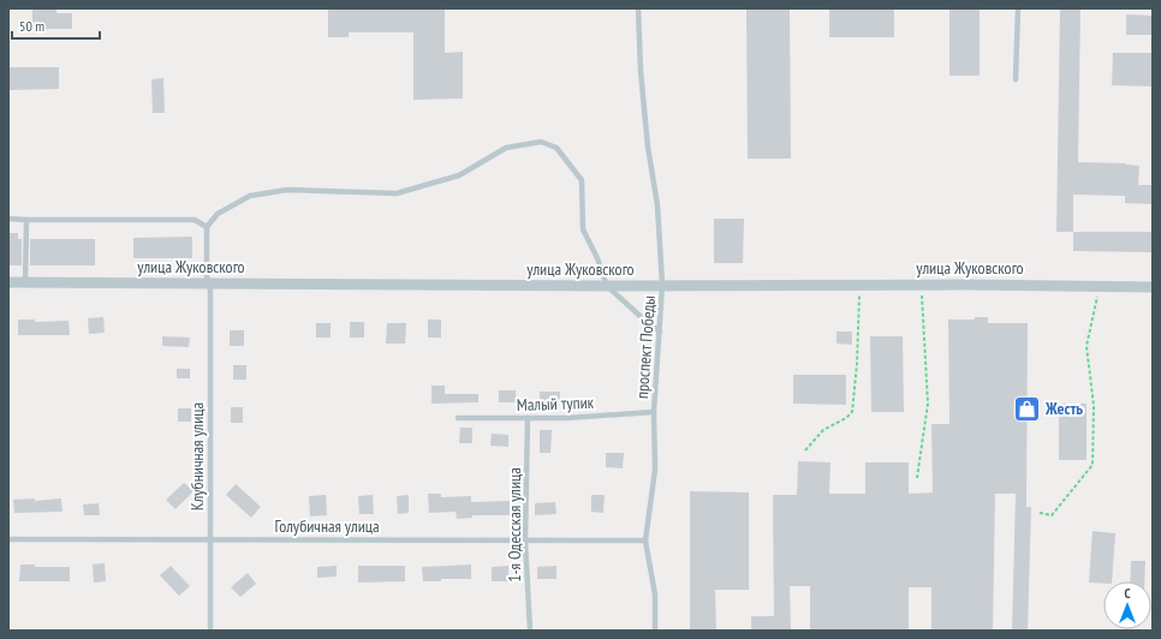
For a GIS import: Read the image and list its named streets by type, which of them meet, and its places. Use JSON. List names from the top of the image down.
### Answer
{
  "streets": {
    "street": ["улица Жуковского"],
    "lane": [
      "проспект Победы",
      "Малый тупик",
      "Клубничная улица",
      "1-я Одесская улица",
      "Голубичная улица"
    ]
  },
  "crossings": [
    ["улица Жуковского", "проспект Победы"],
    ["улица Жуковского", "Клубничная улица"],
    ["проспект Победы", "Малый тупик"],
    ["проспект Победы", "Голубичная улица"],
    ["Малый тупик", "1-я Одесская улица"],
    ["Клубничная улица", "Голубичная улица"],
    ["1-я Одесская улица", "Голубичная улица"]
  ],
  "places": {
    "shop": ["Жесть"]
  },
  "scale_bar": "50 m",
  "north": "top"
}
